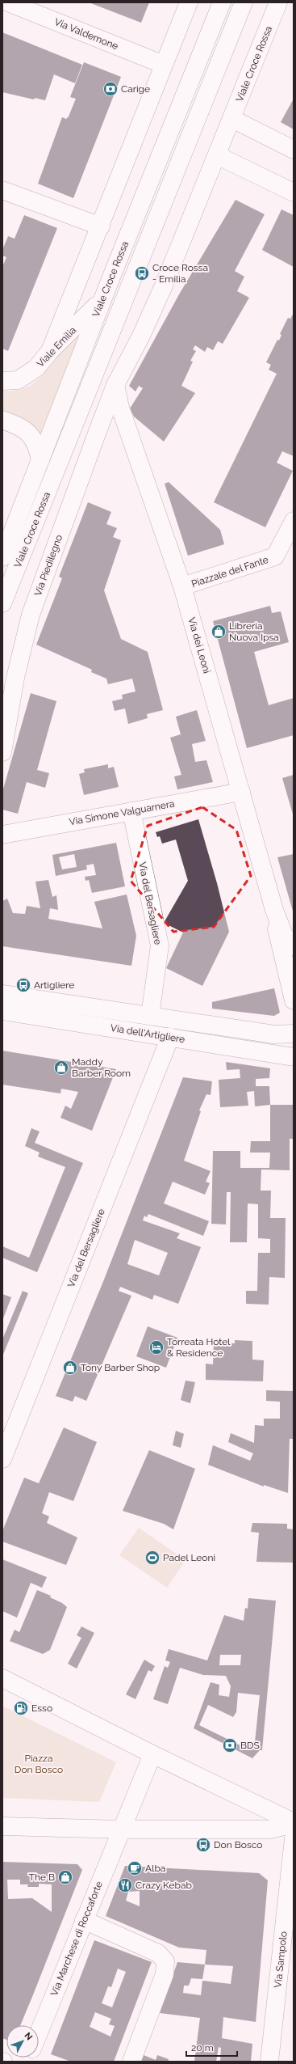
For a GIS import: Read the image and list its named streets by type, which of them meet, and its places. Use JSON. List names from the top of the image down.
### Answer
{
  "streets": {
    "street": [
      "Via Valdemone",
      "Viale Croce Rossa",
      "Viale Emilia",
      "Via Piedilegno",
      "Piazzale del Fante",
      "Via dei Leoni",
      "Via Simone Valguarnera",
      "Via del Bersagliere",
      "Via dell'Artigliere",
      "Via Marchese di Roccaforte",
      "Via Sampolo"
    ]
  },
  "crossings": [
    ["Viale Croce Rossa", "Viale Emilia"],
    ["Viale Croce Rossa", "Via Piedilegno"],
    ["Viale Croce Rossa", "Via dei Leoni"],
    ["Via Piedilegno", "Via dei Leoni"],
    ["Piazzale del Fante", "Via dei Leoni"],
    ["Via dei Leoni", "Via Simone Valguarnera"],
    ["Via Simone Valguarnera", "Via del Bersagliere"],
    ["Via del Bersagliere", "Via dell'Artigliere"]
  ],
  "parks": ["Piazza Don Bosco"],
  "places": {
    "bank": ["Carige", "BDS"],
    "bus stop": ["Croce Rossa - Emilia", "Artigliere", "Don Bosco"],
    "shop": [
      "Libreria Nuova Ipsa",
      "Maddy Barber Room",
      "Tony Barber Shop",
      "The B"
    ],
    "hotel": ["Torreata Hotel & Residence"],
    "sports": ["Padel Leoni"],
    "fuel station": ["Esso"],
    "cafe": ["Alba"],
    "restaurant": ["Crazy Kebab"]
  },
  "scale_bar": "20 m",
  "north": "top right"
}
